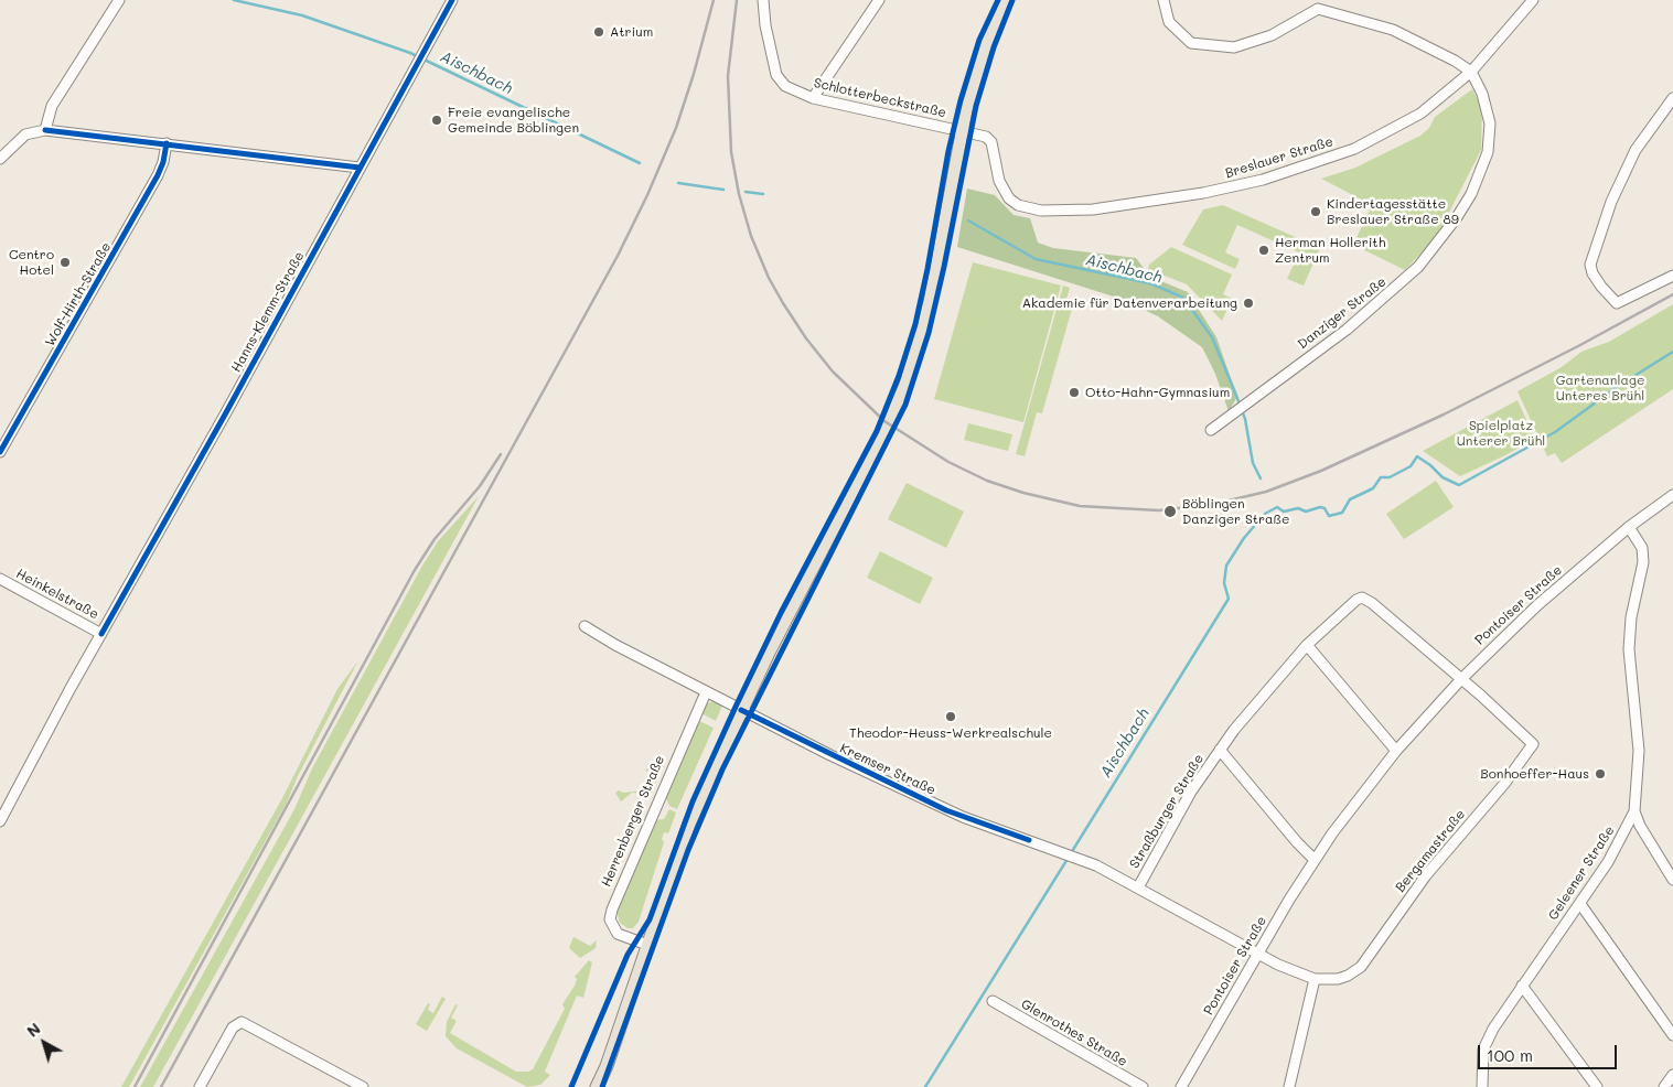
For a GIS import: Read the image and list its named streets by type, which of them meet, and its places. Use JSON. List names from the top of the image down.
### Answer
{
  "streets": {
    "street": [
      "Schlotterbeckstraße",
      "Breslauer Straße",
      "Wolf-Hirth-Straße",
      "Hanns-Klemm-Straße",
      "Danziger Straße",
      "Heinkelstraße",
      "Pontoiser Straße",
      "Kremser Straße",
      "Straßburger Straße",
      "Herrenberger Straße",
      "Bergamastraße",
      "Geleener Straße",
      "Glenrothes Straße"
    ]
  },
  "crossings": [
    ["Schlotterbeckstraße", "Breslauer Straße"],
    ["Breslauer Straße", "Danziger Straße"],
    ["Hanns-Klemm-Straße", "Heinkelstraße"],
    ["Pontoiser Straße", "Kremser Straße"],
    ["Pontoiser Straße", "Straßburger Straße"],
    ["Pontoiser Straße", "Bergamastraße"],
    ["Pontoiser Straße", "Geleener Straße"],
    ["Kremser Straße", "Straßburger Straße"],
    ["Kremser Straße", "Bergamastraße"],
    ["Straßburger Straße", "Bergamastraße"]
  ],
  "water": ["Aischbach"],
  "parks": ["Gartenanlage Unteres Brühl", "Spielplatz Unterer Brühl"],
  "places": [
    "Atrium",
    "Freie evangelische Gemeinde Böblingen",
    "Kindertagesstätte Breslauer Straße 89",
    "Herman Hollerith Zentrum",
    "Centro Hotel",
    "Akademie für Datenverarbeitung",
    "Otto-Hahn-Gymnasium",
    "Böblingen Danziger Straße",
    "Theodor-Heuss-Werkrealschule",
    "Bonhoeffer-Haus"
  ],
  "scale_bar": "100 m",
  "north": "top left"
}
